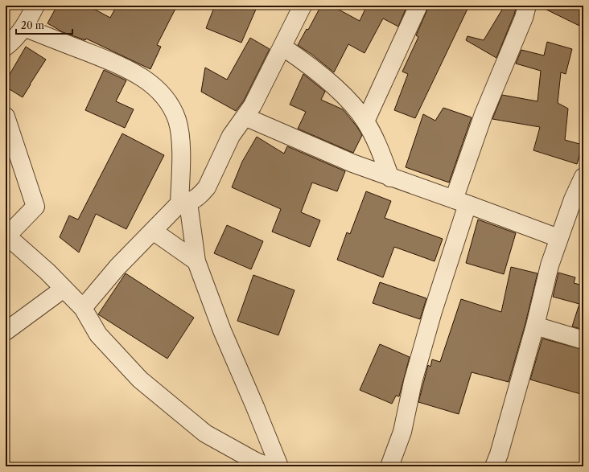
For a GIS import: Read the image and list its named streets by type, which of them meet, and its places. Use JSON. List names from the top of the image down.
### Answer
{
  "scale_bar": "20 m"
}
